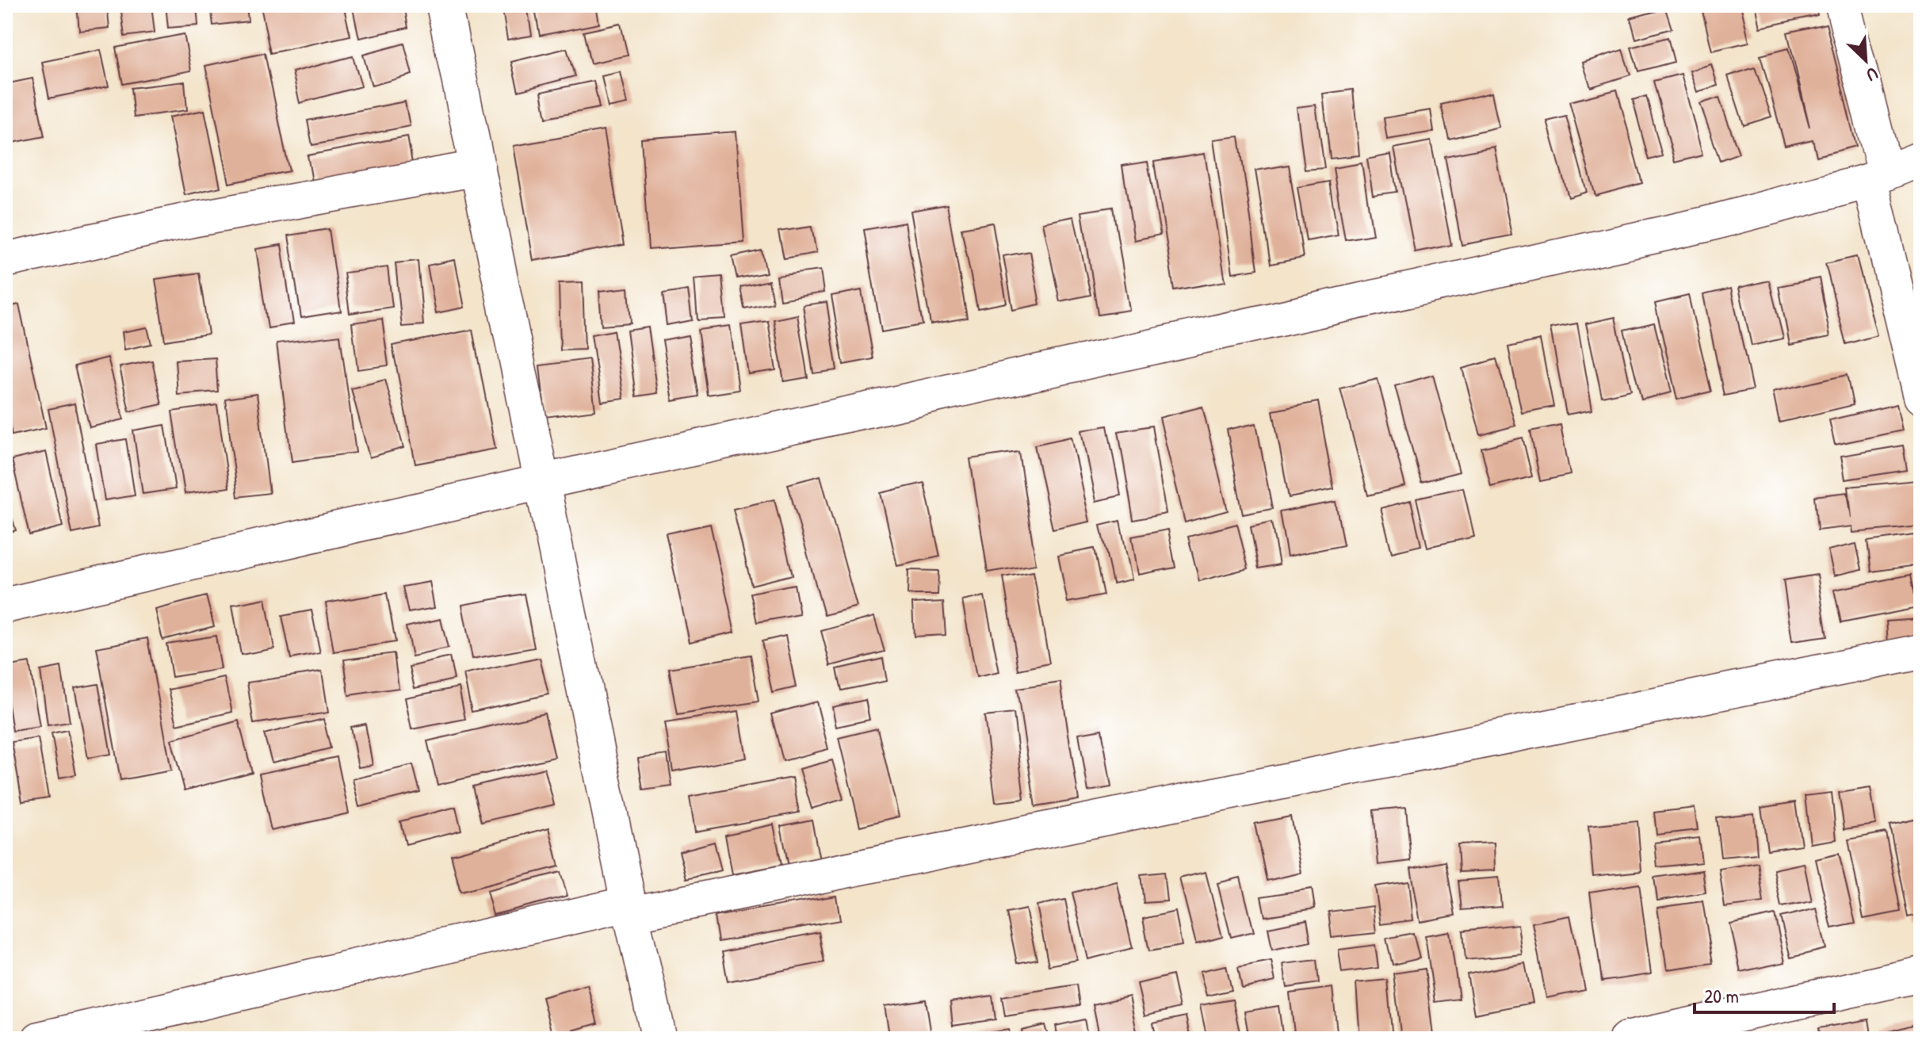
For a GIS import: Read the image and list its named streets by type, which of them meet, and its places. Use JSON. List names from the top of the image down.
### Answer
{
  "scale_bar": "20 m",
  "north": "bottom right"
}
